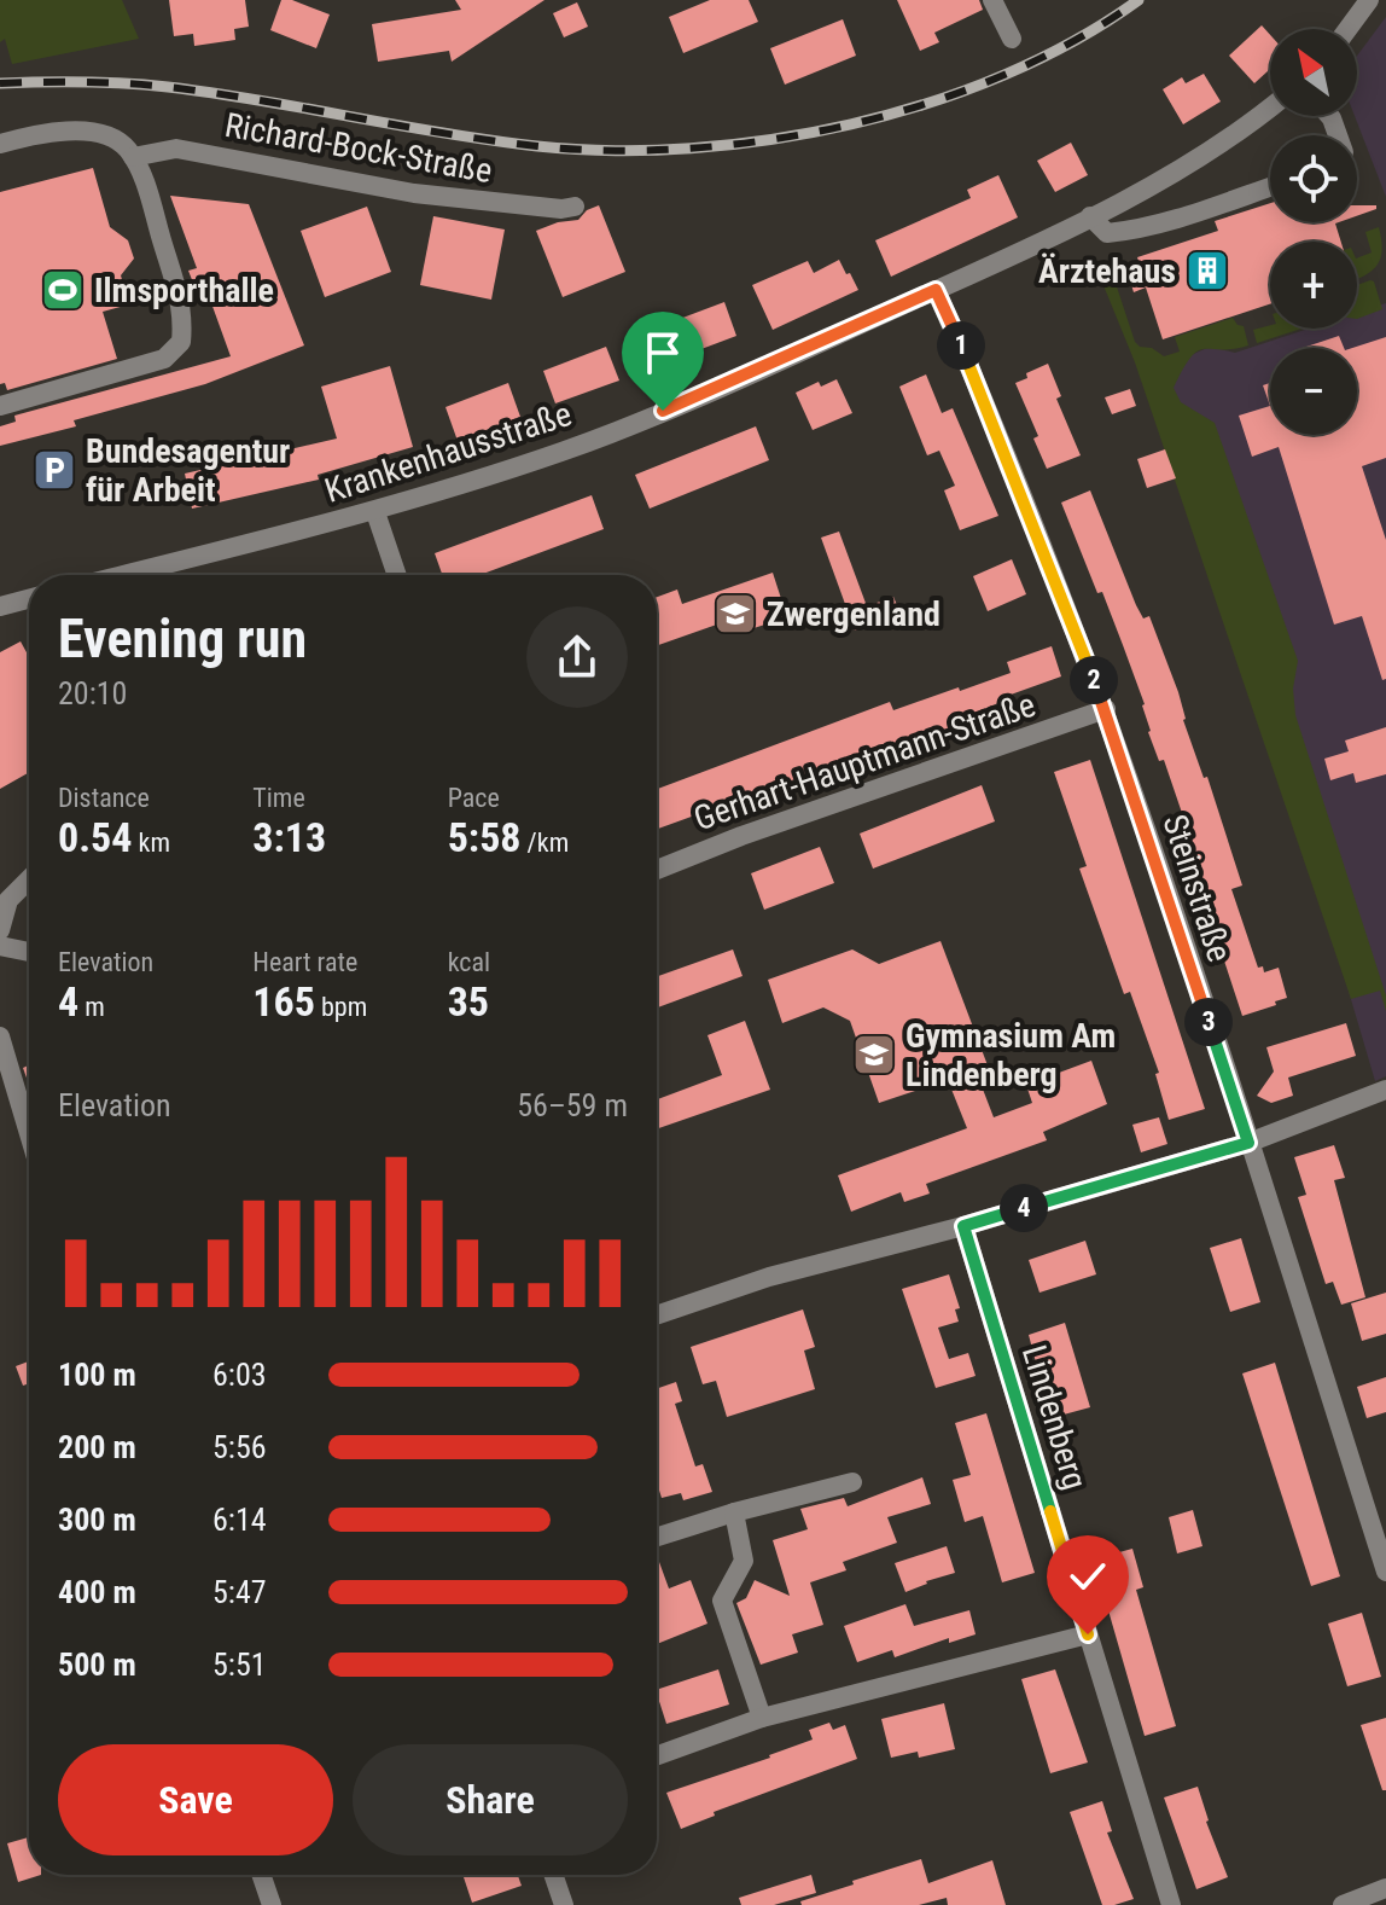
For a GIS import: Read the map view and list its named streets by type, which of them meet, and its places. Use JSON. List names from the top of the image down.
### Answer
{
  "streets": {
    "street": [
      "Richard-Bock-Straße",
      "Krankenhausstraße",
      "Gerhart-Hauptmann-Straße",
      "Steinstraße",
      "Lindenberg"
    ]
  },
  "crossings": [
    ["Krankenhausstraße", "Steinstraße"],
    ["Gerhart-Hauptmann-Straße", "Steinstraße"]
  ],
  "places": {
    "building": ["Ärztehaus"],
    "sports": ["Ilmsporthalle"],
    "parking": ["Bundesagentur für Arbeit"],
    "school or university": ["Zwergenland", "Gymnasium Am Lindenberg"]
  },
  "north": "top left",
  "page": {
    "map_buttons": ["+", "−"],
    "pins": [
      "1",
      "2",
      "3",
      "4"
    ],
    "heading": ["Evening run", "20:10"],
    "stats": [
      ["Distance", "0.54 km"],
      ["Time", "3:13"],
      ["Pace", "5:58 /km"],
      ["Elevation", "4 m"],
      ["Heart rate", "165 bpm"],
      ["kcal", "35"]
    ],
    "chart": ["Elevation", "56–59 m"],
    "list": [
      {
        "name": "100 m",
        "note": "6:03"
      },
      {
        "name": "200 m",
        "note": "5:56"
      },
      {
        "name": "300 m",
        "note": "6:14"
      },
      {
        "name": "400 m",
        "note": "5:47"
      },
      {
        "name": "500 m",
        "note": "5:51"
      }
    ],
    "buttons": ["Save", "Share"]
  }
}
